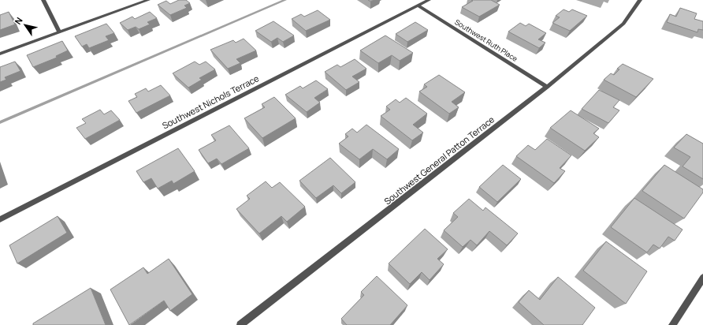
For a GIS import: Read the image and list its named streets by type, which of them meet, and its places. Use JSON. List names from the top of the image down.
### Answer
{
  "streets": {
    "street": ["Southwest Ruth Place", "Southwest Nichols Terrace", "Southwest General Patton Terrace"]
  },
  "crossings": [
    ["Southwest Ruth Place", "Southwest Nichols Terrace"],
    ["Southwest Ruth Place", "Southwest General Patton Terrace"]
  ],
  "north": "top left"
}
